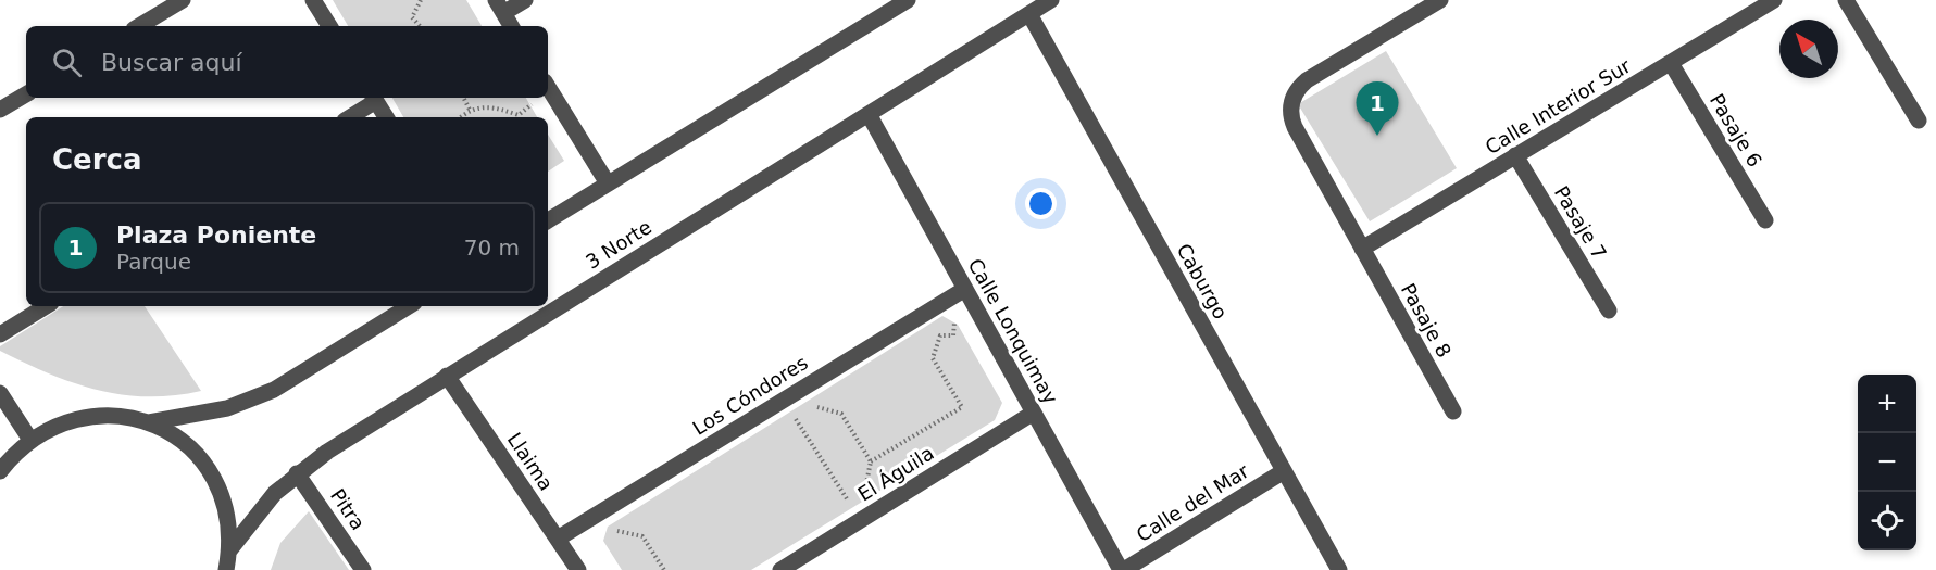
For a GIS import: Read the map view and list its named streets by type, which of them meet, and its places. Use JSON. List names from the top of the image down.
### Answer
{
  "streets": {
    "street": [
      "Calle Interior Sur",
      "Pasaje 6",
      "Pasaje 7",
      "3 Norte",
      "Caburgo",
      "Pasaje 8",
      "Calle Lonquimay",
      "Los Cóndores",
      "Llaima",
      "El Águila",
      "Calle del Mar",
      "Pitra"
    ]
  },
  "crossings": [
    ["Calle Interior Sur", "Pasaje 6"],
    ["Calle Interior Sur", "Pasaje 7"],
    ["Calle Interior Sur", "Pasaje 8"],
    ["3 Norte", "Caburgo"],
    ["3 Norte", "Calle Lonquimay"],
    ["3 Norte", "Llaima"],
    ["3 Norte", "Pitra"],
    ["Caburgo", "Calle del Mar"],
    ["Calle Lonquimay", "Los Cóndores"],
    ["Calle Lonquimay", "El Águila"],
    ["Calle Lonquimay", "Calle del Mar"],
    ["Los Cóndores", "Llaima"]
  ],
  "north": "top left",
  "page": {
    "search": "Buscar aquí",
    "pins": "1",
    "heading": "Cerca",
    "list": [
      {
        "mark": "1",
        "name": "Plaza Poniente",
        "note": "Parque",
        "value": "70 m"
      }
    ],
    "map_buttons": ["+", "−"]
  }
}
